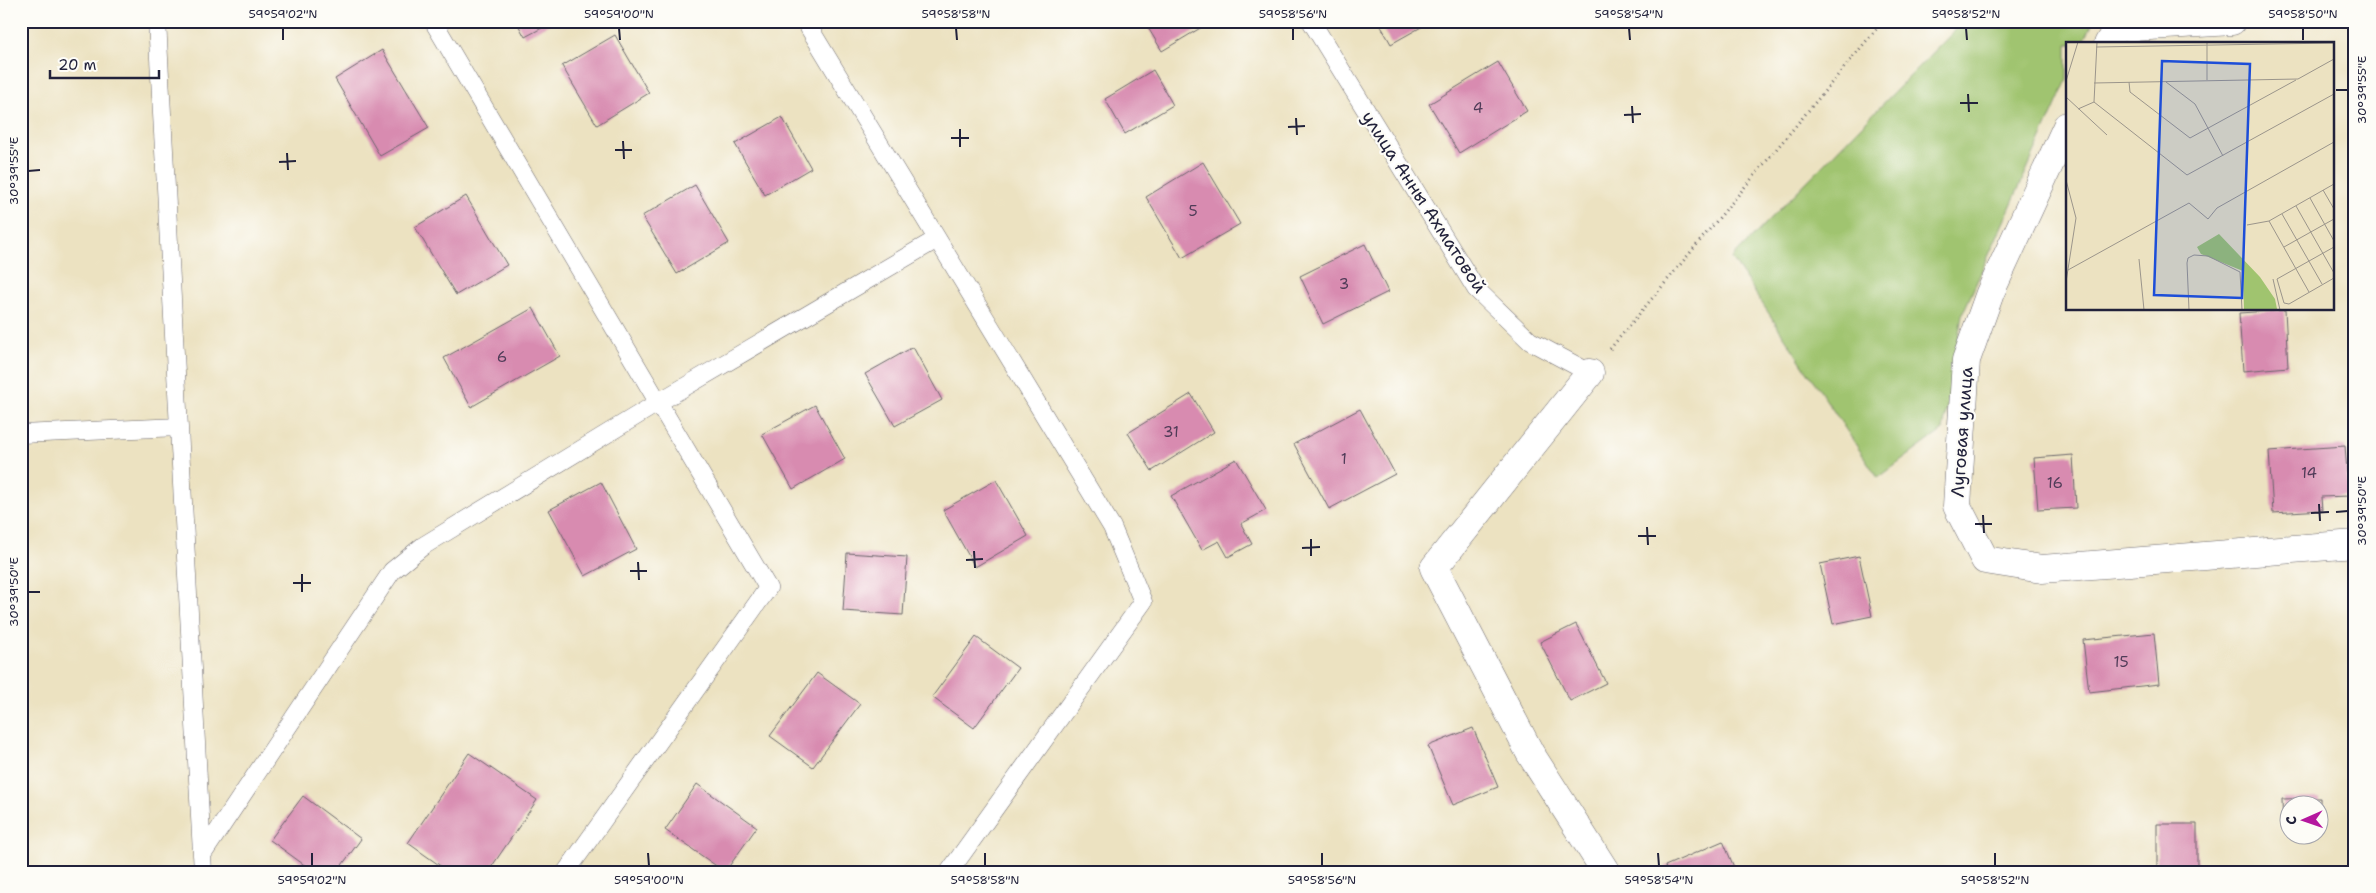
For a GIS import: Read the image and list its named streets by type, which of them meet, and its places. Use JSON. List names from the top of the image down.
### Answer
{
  "streets": {
    "street": ["Луговая улица"],
    "lane": ["улица Анны Ахматовой"]
  },
  "house_numbers": [
    "4",
    "5",
    "3",
    "6",
    "31",
    "1",
    "14",
    "16",
    "15"
  ],
  "scale_bar": "20 m",
  "north": "left",
  "coordinates": [
    "59°59'02\"N",
    "59°59'00\"N",
    "59°58'58\"N",
    "59°58'56\"N",
    "59°58'54\"N",
    "59°58'52\"N",
    "59°58'50\"N",
    "30°39'55\"E",
    "30°39'50\"E"
  ]
}
